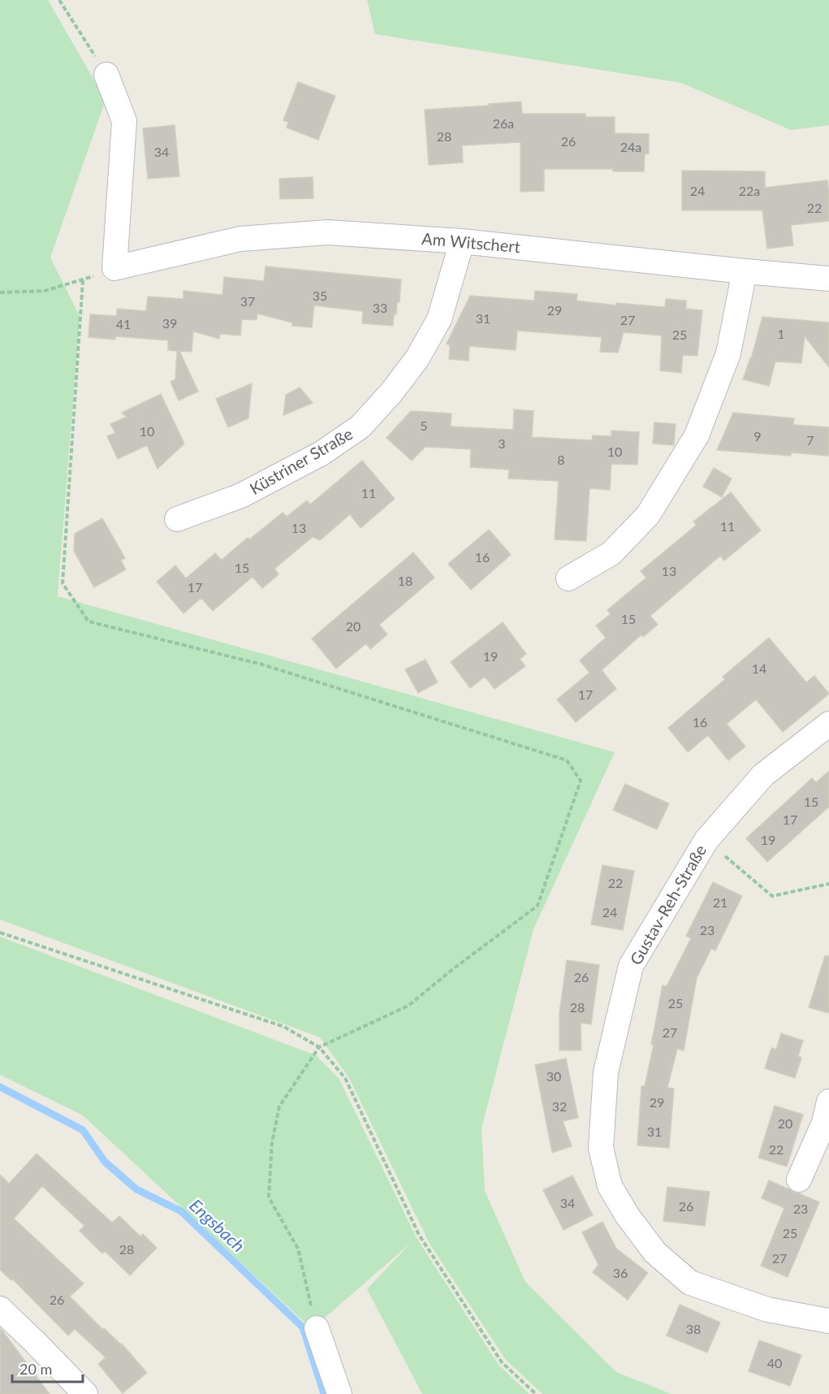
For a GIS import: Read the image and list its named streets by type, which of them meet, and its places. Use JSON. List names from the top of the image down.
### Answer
{
  "streets": {
    "street": ["Am Witschert", "Küstriner Straße", "Gustav-Reh-Straße"]
  },
  "crossings": [
    ["Am Witschert", "Küstriner Straße"]
  ],
  "water": ["Engsbach"],
  "house_numbers": [
    "26a",
    "28",
    "26",
    "24a",
    "34",
    "24",
    "22a",
    "22",
    "35",
    "37",
    "33",
    "29",
    "31",
    "27",
    "39",
    "41",
    "1",
    "25",
    "5",
    "10",
    "9",
    "7",
    "3",
    "10",
    "8",
    "11",
    "11",
    "13",
    "16",
    "15",
    "13",
    "18",
    "17",
    "15",
    "20",
    "19",
    "14",
    "17",
    "16",
    "15",
    "17",
    "19",
    "22",
    "21",
    "24",
    "23",
    "26",
    "25",
    "28",
    "27",
    "30",
    "29",
    "32",
    "20",
    "31",
    "22",
    "34",
    "26",
    "23",
    "25",
    "28",
    "27",
    "36",
    "26",
    "38",
    "40"
  ],
  "scale_bar": "20 m"
}
